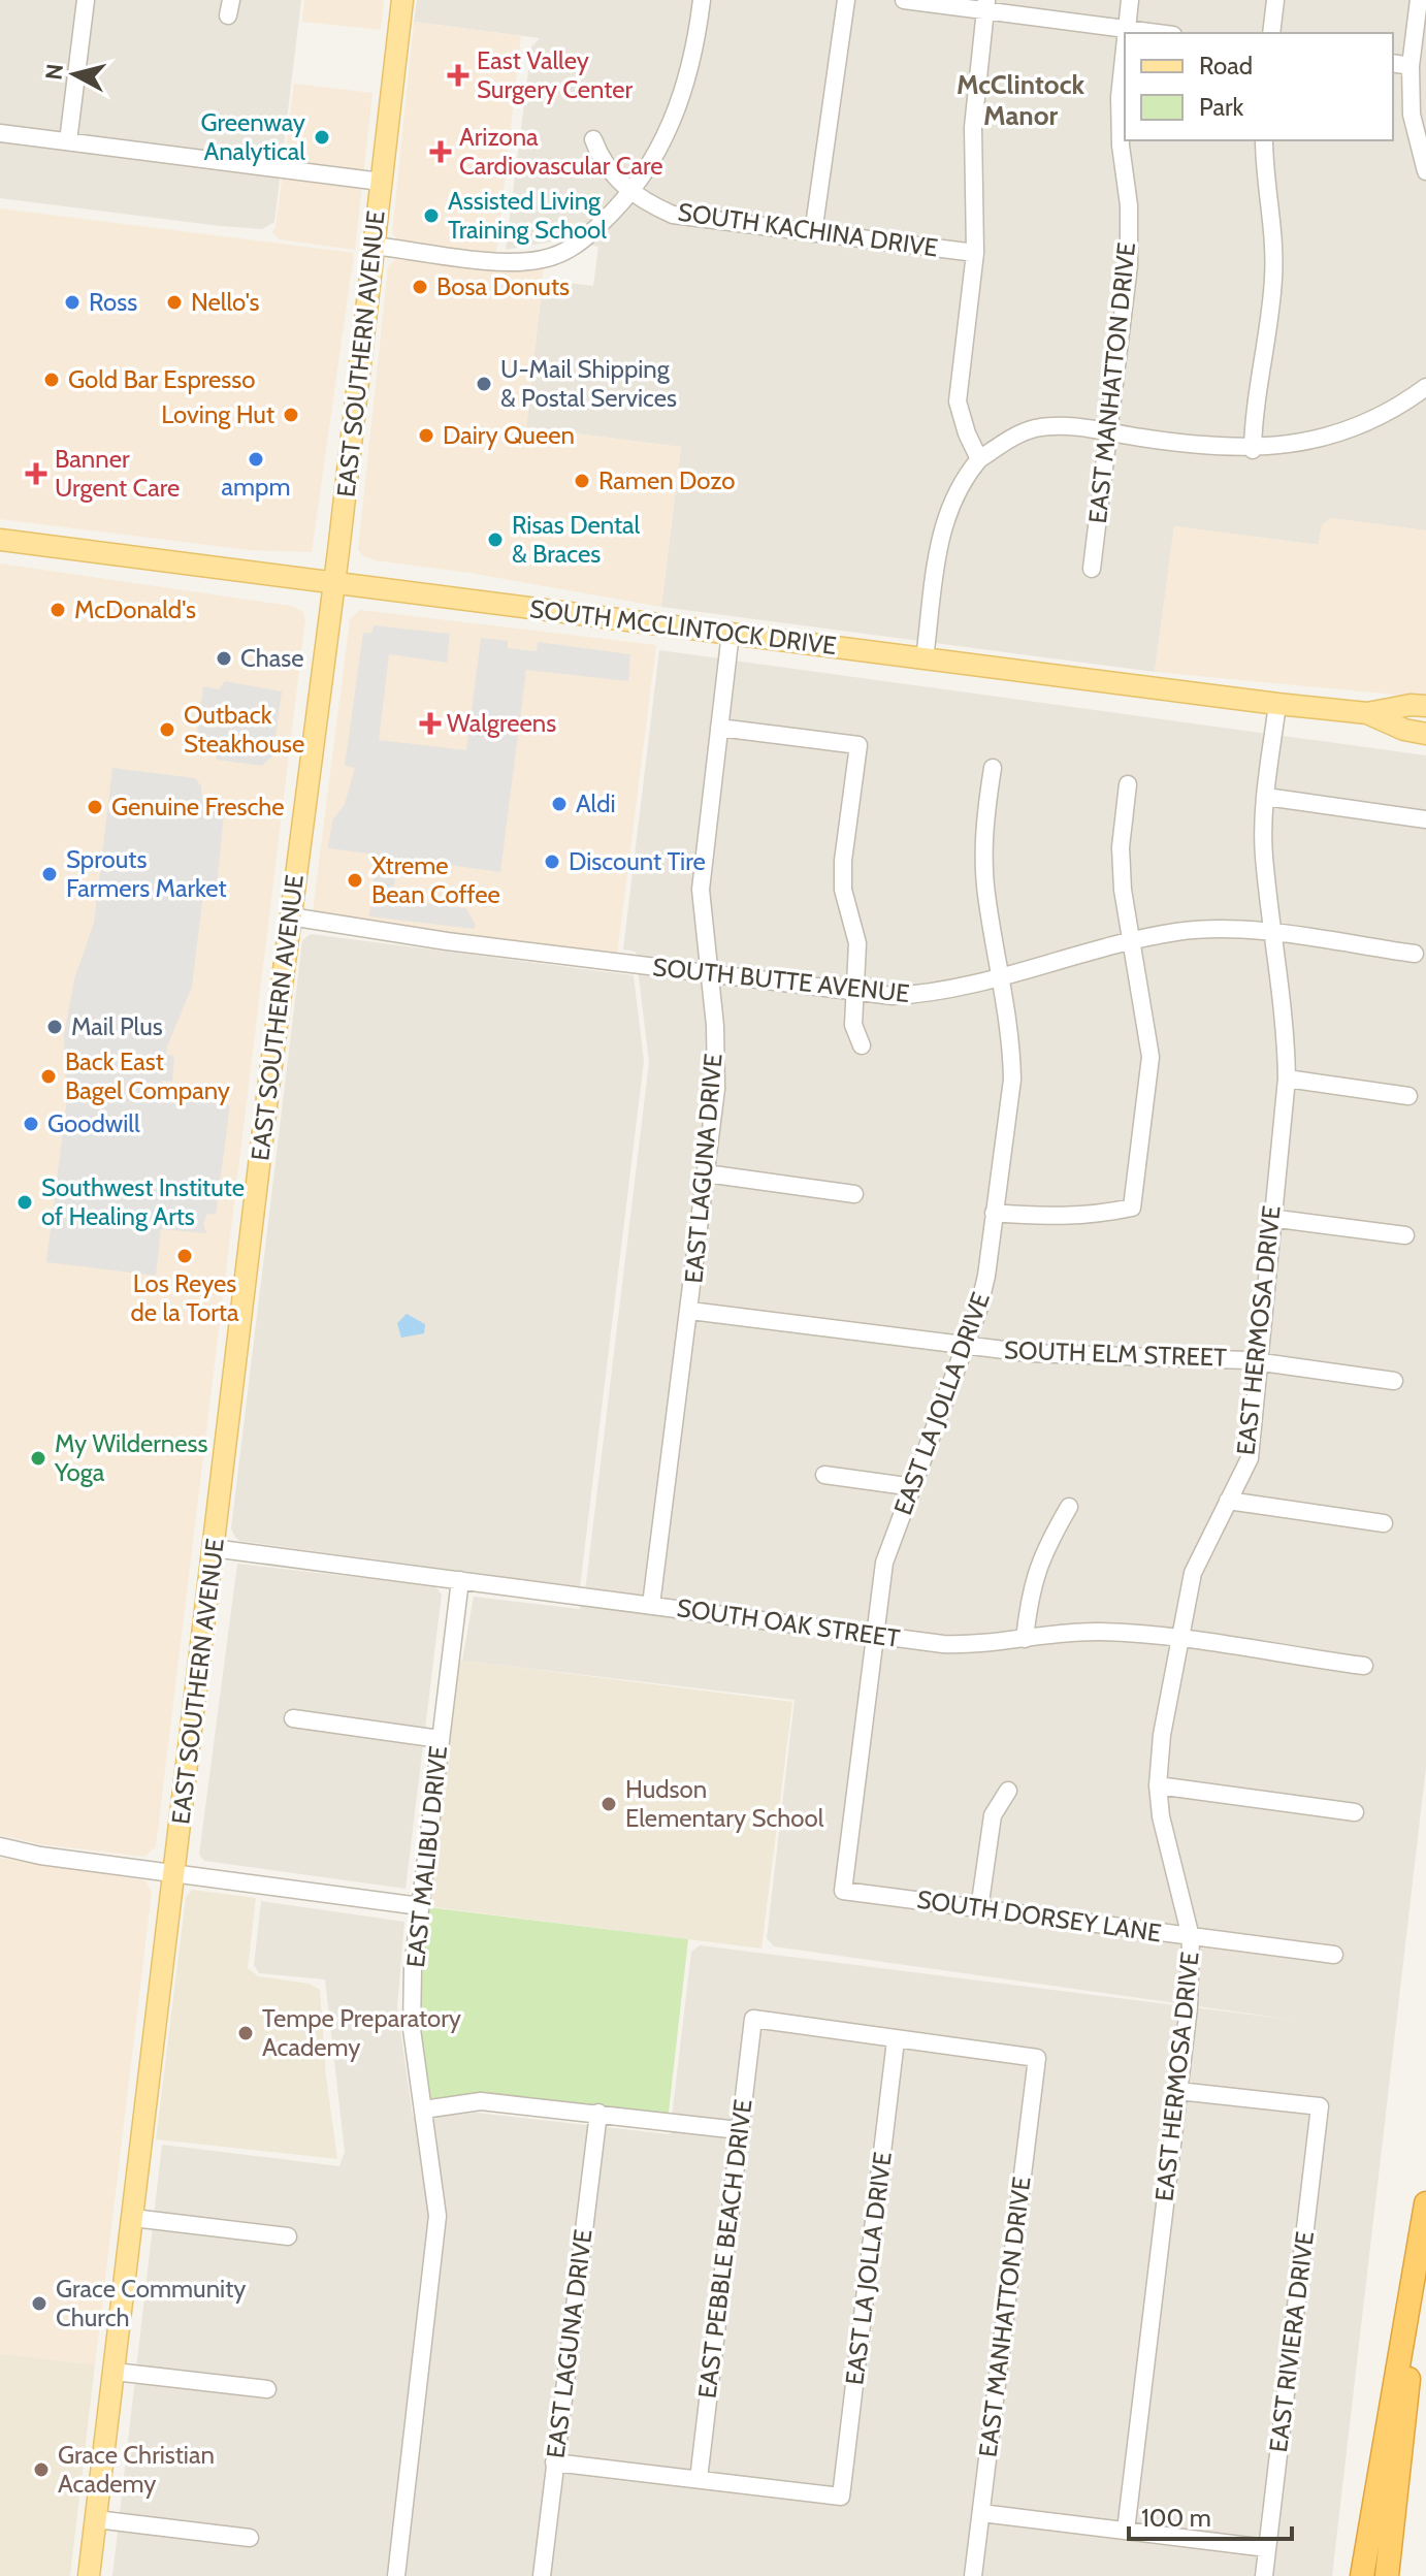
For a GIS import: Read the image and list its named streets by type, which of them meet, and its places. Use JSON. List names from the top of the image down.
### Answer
{
  "streets": {
    "main road": ["EAST SOUTHERN AVENUE", "SOUTH MCCLINTOCK DRIVE"],
    "street": [
      "SOUTH KACHINA DRIVE",
      "EAST MANHATTON DRIVE",
      "SOUTH BUTTE AVENUE",
      "EAST LAGUNA DRIVE",
      "EAST HERMOSA DRIVE",
      "SOUTH ELM STREET",
      "EAST LA JOLLA DRIVE",
      "SOUTH OAK STREET",
      "EAST MALIBU DRIVE",
      "SOUTH DORSEY LANE",
      "EAST PEBBLE BEACH DRIVE",
      "EAST RIVIERA DRIVE"
    ]
  },
  "crossings": [
    ["EAST SOUTHERN AVENUE", "SOUTH MCCLINTOCK DRIVE"],
    ["EAST SOUTHERN AVENUE", "SOUTH BUTTE AVENUE"],
    ["EAST SOUTHERN AVENUE", "SOUTH OAK STREET"],
    ["EAST MANHATTON DRIVE", "EAST LA JOLLA DRIVE"],
    ["EAST MANHATTON DRIVE", "EAST PEBBLE BEACH DRIVE"],
    ["SOUTH MCCLINTOCK DRIVE", "EAST LAGUNA DRIVE"],
    ["SOUTH MCCLINTOCK DRIVE", "EAST HERMOSA DRIVE"],
    ["SOUTH BUTTE AVENUE", "EAST LAGUNA DRIVE"],
    ["SOUTH BUTTE AVENUE", "EAST HERMOSA DRIVE"],
    ["SOUTH BUTTE AVENUE", "EAST LA JOLLA DRIVE"],
    ["EAST LAGUNA DRIVE", "SOUTH ELM STREET"],
    ["EAST LAGUNA DRIVE", "SOUTH OAK STREET"],
    ["EAST HERMOSA DRIVE", "SOUTH ELM STREET"],
    ["EAST HERMOSA DRIVE", "SOUTH OAK STREET"],
    ["EAST HERMOSA DRIVE", "SOUTH DORSEY LANE"],
    ["EAST HERMOSA DRIVE", "EAST RIVIERA DRIVE"],
    ["SOUTH ELM STREET", "EAST LA JOLLA DRIVE"],
    ["EAST LA JOLLA DRIVE", "SOUTH OAK STREET"],
    ["EAST LA JOLLA DRIVE", "SOUTH DORSEY LANE"],
    ["EAST LA JOLLA DRIVE", "EAST PEBBLE BEACH DRIVE"],
    ["SOUTH OAK STREET", "EAST MALIBU DRIVE"]
  ],
  "districts": ["McClintock Manor"],
  "places": {
    "health": [
      "East Valley Surgery Center",
      "Arizona Cardiovascular Care",
      "Banner Urgent Care",
      "Walgreens"
    ],
    "other": [
      "Greenway Analytical",
      "Assisted Living Training School",
      "Bosa Donuts",
      "Ross",
      "Nello's",
      "Gold Bar Espresso",
      "U-Mail Shipping & Postal Services",
      "Loving Hut",
      "Dairy Queen",
      "ampm",
      "Ramen Dozo",
      "Risas Dental & Braces",
      "McDonald's",
      "Chase",
      "Outback Steakhouse",
      "Aldi",
      "Genuine Fresche",
      "Discount Tire",
      "Sprouts Farmers Market",
      "Xtreme Bean Coffee",
      "Mail Plus",
      "Back East Bagel Company",
      "Goodwill",
      "Southwest Institute of Healing Arts",
      "Los Reyes de la Torta",
      "My Wilderness Yoga",
      "Hudson Elementary School",
      "Tempe Preparatory Academy",
      "Grace Community Church",
      "Grace Christian Academy"
    ]
  },
  "legend": ["Road", "Park"],
  "scale_bar": "100 m",
  "north": "left"
}
